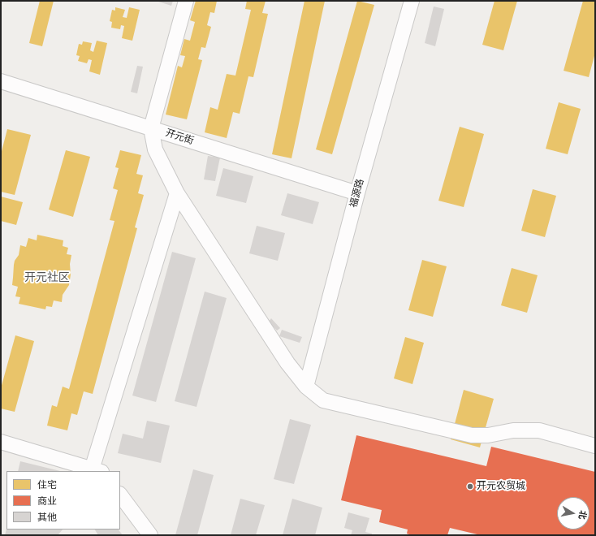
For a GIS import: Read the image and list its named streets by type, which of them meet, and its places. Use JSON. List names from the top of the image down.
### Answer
{
  "streets": {
    "street": ["开元街", "福源路"]
  },
  "crossings": [
    ["开元街", "福源路"]
  ],
  "districts": ["开元社区"],
  "places": ["开元农贸城"],
  "legend": ["住宅", "商业", "其他"],
  "north": "right"
}
